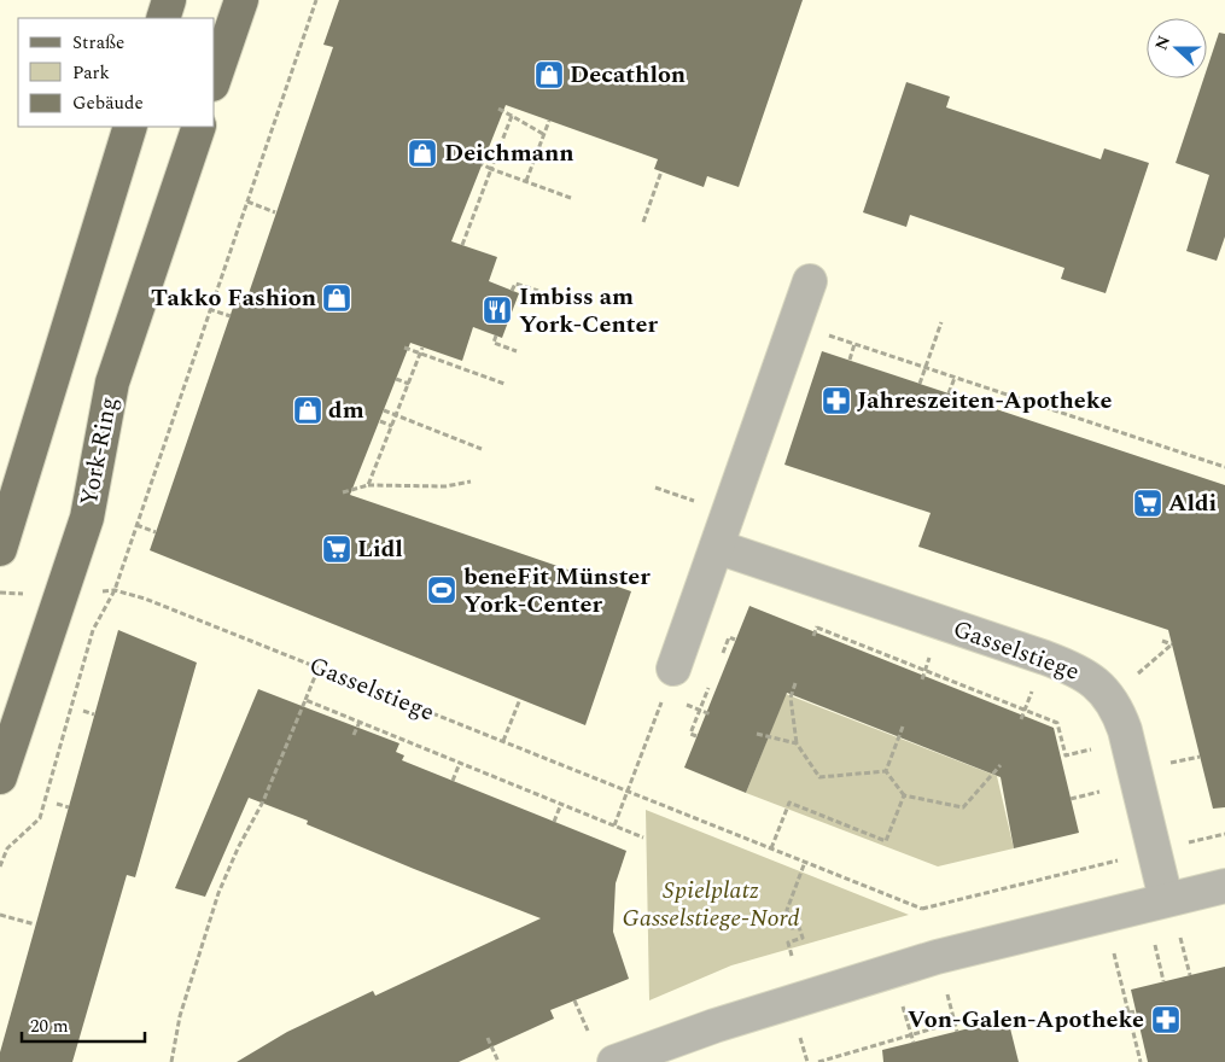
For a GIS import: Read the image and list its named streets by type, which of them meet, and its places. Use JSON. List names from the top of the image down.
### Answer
{
  "streets": {
    "main road": ["York-Ring"],
    "street": ["Gasselstiege"]
  },
  "parks": ["Spielplatz Gasselstiege-Nord"],
  "places": {
    "shop": [
      "Decathlon",
      "Deichmann",
      "Takko Fashion",
      "dm"
    ],
    "restaurant": ["Imbiss am York-Center"],
    "pharmacy": ["Jahreszeiten-Apotheke", "Von-Galen-Apotheke"],
    "supermarket": ["Aldi", "Lidl"],
    "sports": ["beneFit Münster York-Center"]
  },
  "legend": ["Straße", "Park", "Gebäude"],
  "scale_bar": "20 m",
  "north": "left"
}
